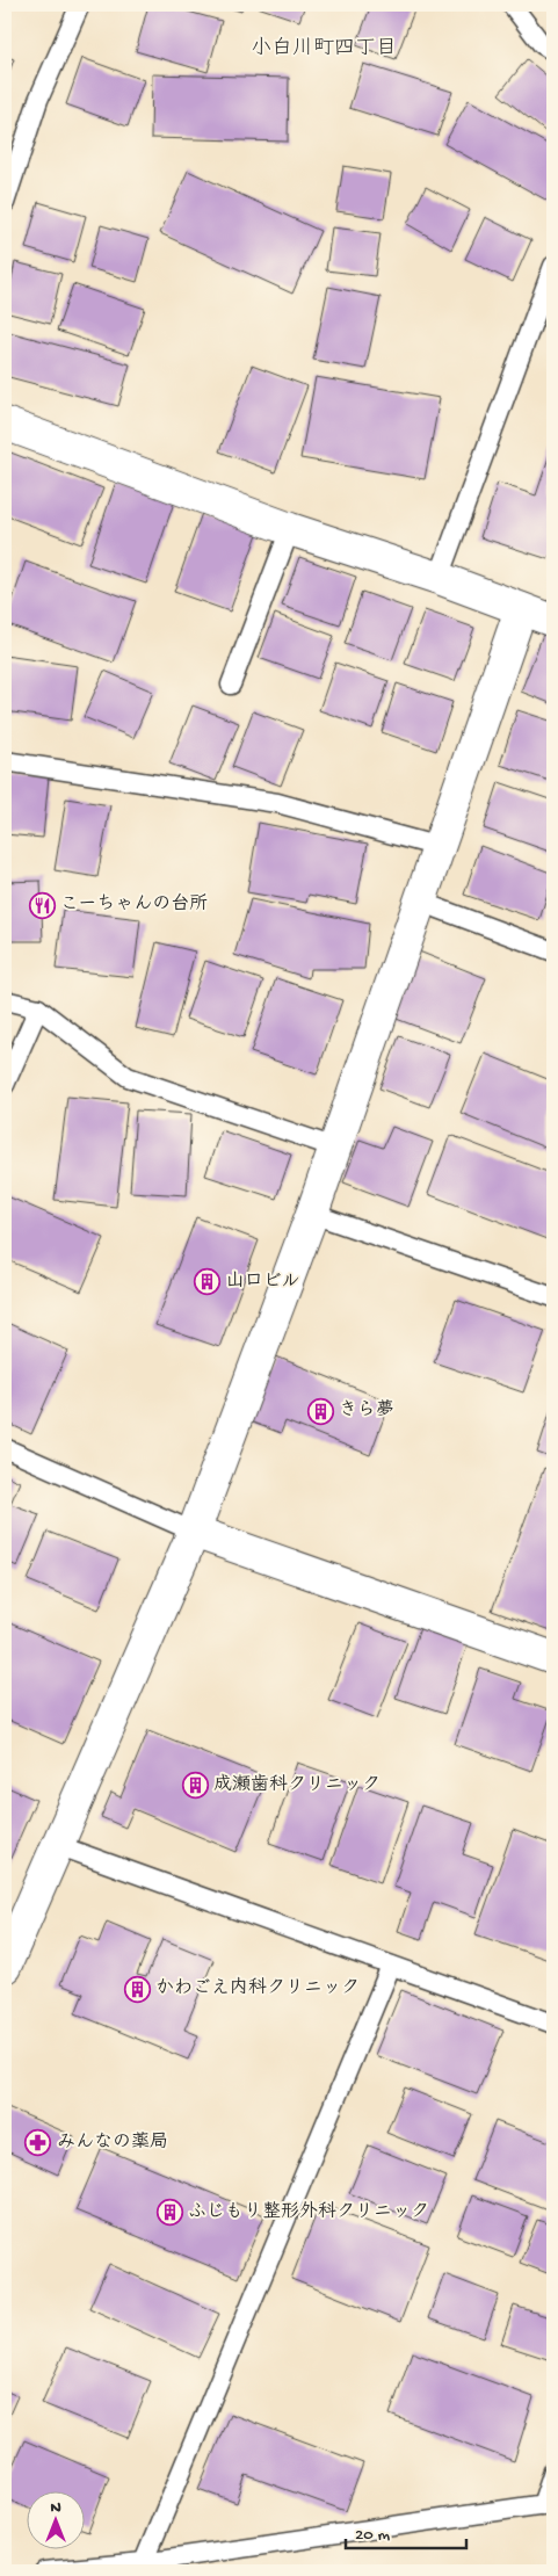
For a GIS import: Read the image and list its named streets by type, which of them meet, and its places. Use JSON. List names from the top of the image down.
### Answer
{
  "districts": ["小白川町四丁目"],
  "places": {
    "restaurant": ["こーちゃんの台所"],
    "building": [
      "山口ビル",
      "きら夢",
      "成瀬歯科クリニック",
      "かわごえ内科クリニック",
      "ふじもり整形外科クリニック"
    ],
    "pharmacy": ["みんなの薬局"]
  },
  "scale_bar": "20 m",
  "north": "top"
}
